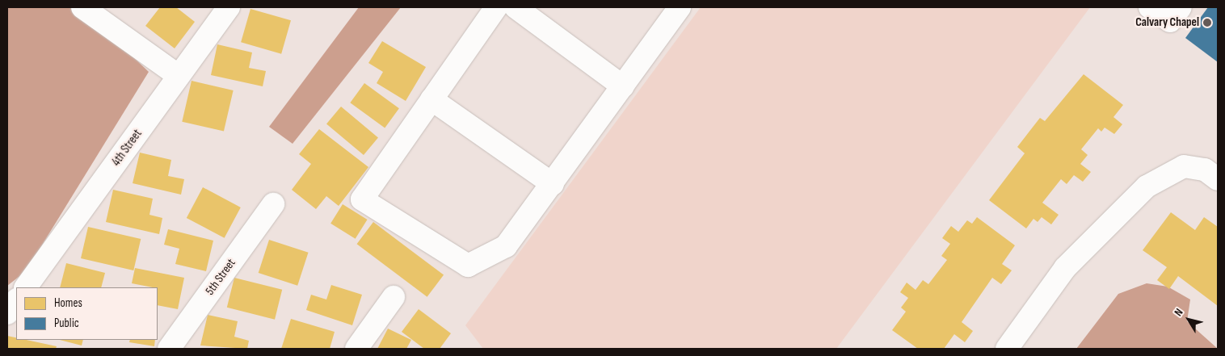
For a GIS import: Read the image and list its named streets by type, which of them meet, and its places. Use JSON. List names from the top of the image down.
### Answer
{
  "streets": {
    "street": ["4th Street", "5th Street"]
  },
  "places": ["Calvary Chapel"],
  "legend": ["Homes", "Public"],
  "north": "top left"
}
